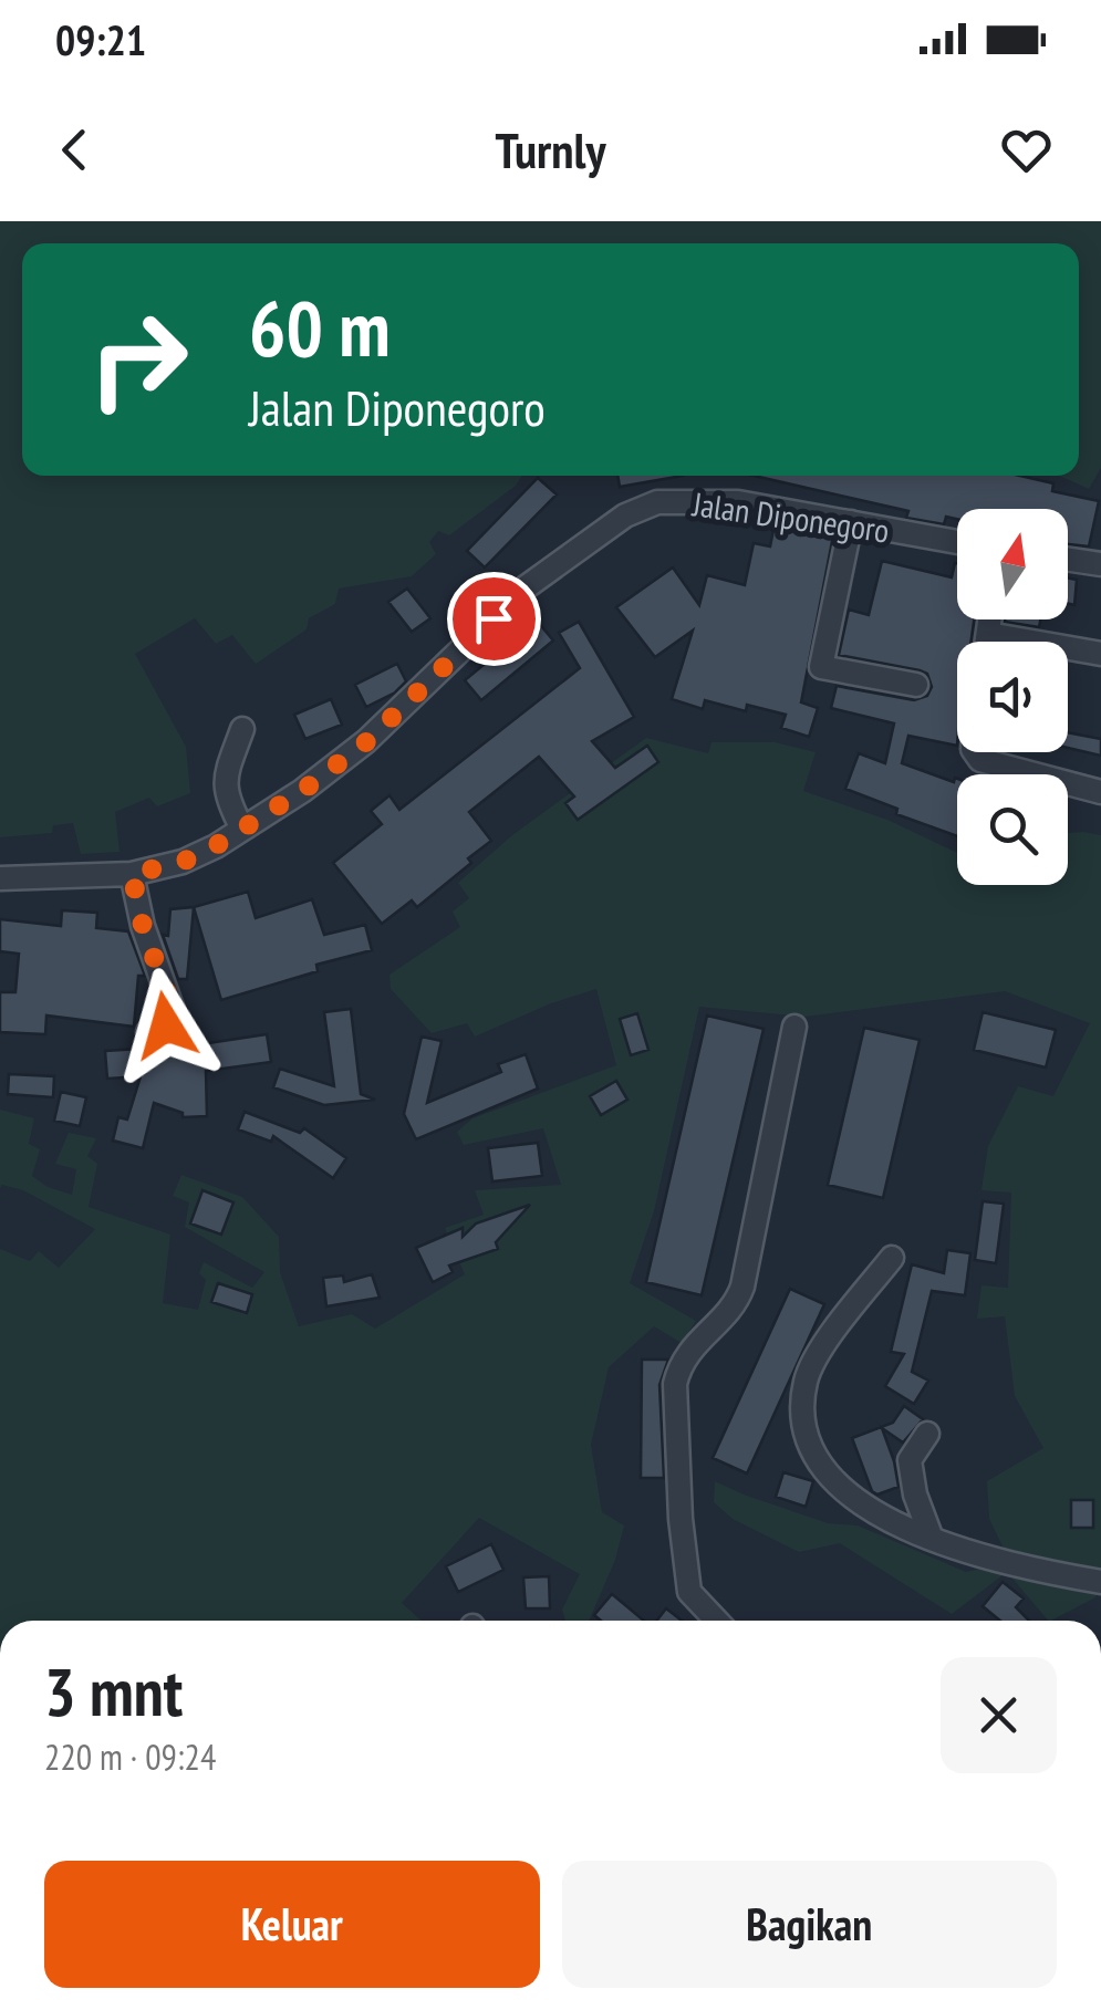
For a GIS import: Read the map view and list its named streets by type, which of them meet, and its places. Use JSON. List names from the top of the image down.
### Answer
{
  "streets": {
    "street": ["Jalan Diponegoro"]
  },
  "north": "top",
  "page": {
    "status": "09:21",
    "header": "Turnly",
    "turn": ["60 m", "Jalan Diponegoro"],
    "heading": ["3 mnt", "220 m · 09:24"],
    "buttons": ["Keluar", "Bagikan"]
  }
}
